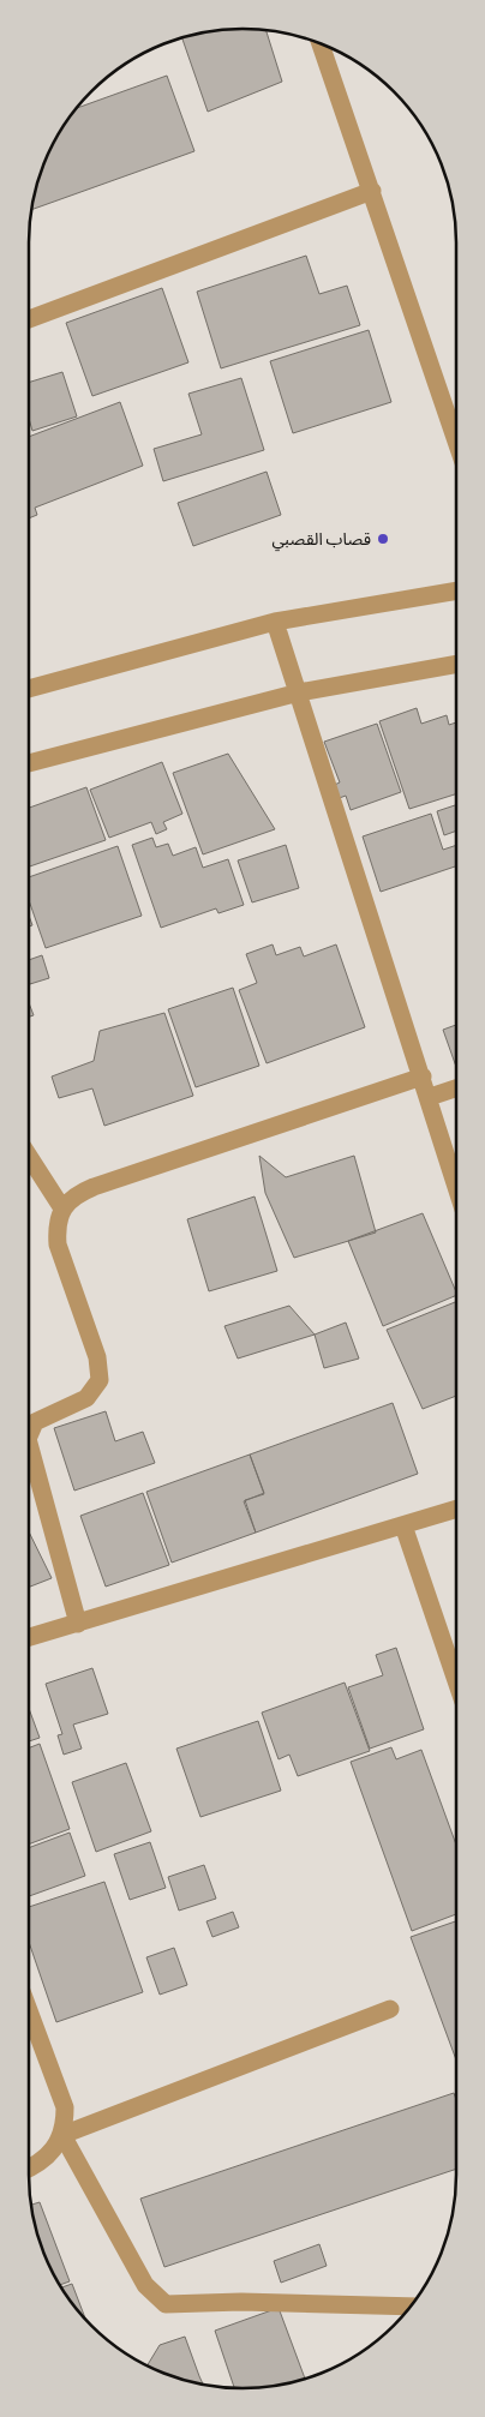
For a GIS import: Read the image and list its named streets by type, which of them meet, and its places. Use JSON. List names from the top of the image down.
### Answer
{
  "places": ["قصاب القصبي"]
}
